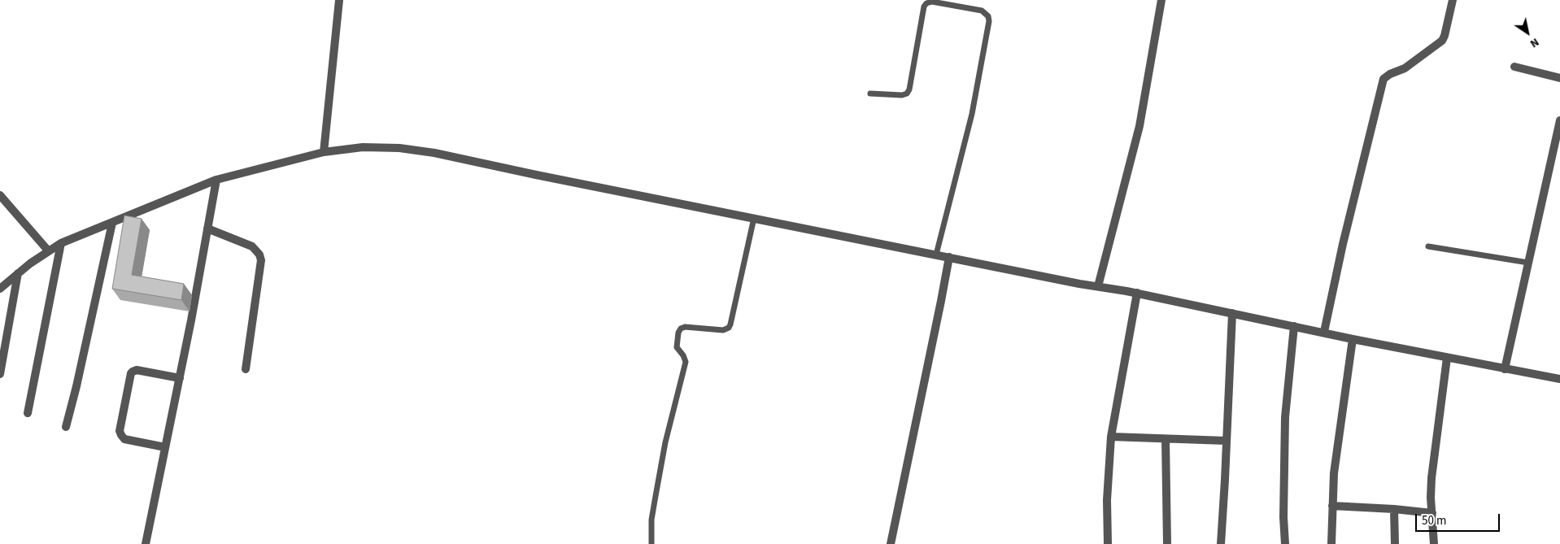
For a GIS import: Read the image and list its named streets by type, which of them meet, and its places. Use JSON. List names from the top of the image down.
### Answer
{
  "scale_bar": "50 m",
  "north": "bottom right"
}
